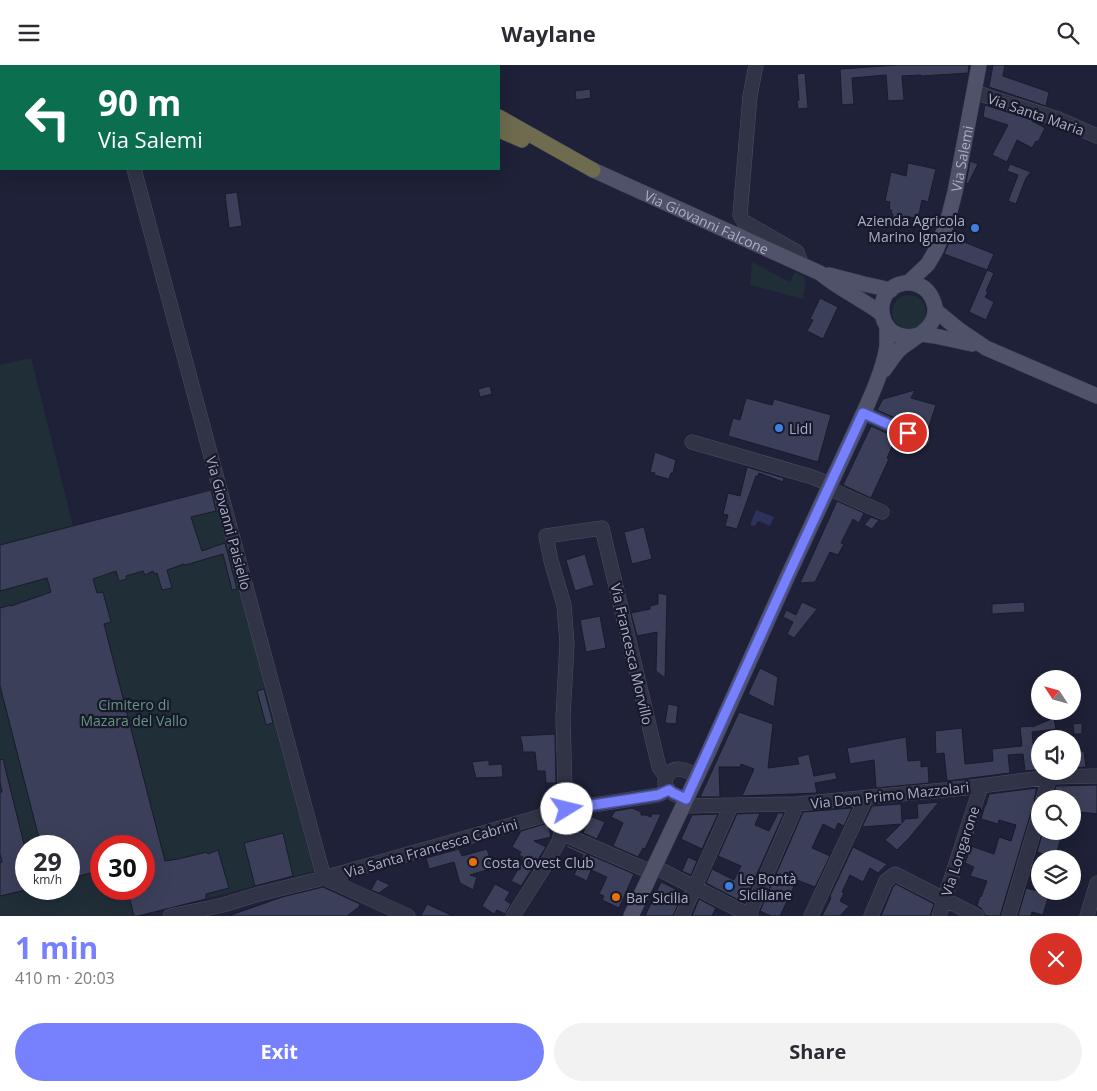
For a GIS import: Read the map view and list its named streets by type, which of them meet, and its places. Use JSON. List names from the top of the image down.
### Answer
{
  "streets": {
    "main road": ["Via Salemi", "Via Giovanni Falcone"],
    "street": [
      "Via Santa Maria",
      "Via Giovanni Paisiello",
      "Via Francesca Morvillo",
      "Via Don Primo Mazzolari",
      "Via Santa Francesca Cabrini",
      "Via Longarone"
    ]
  },
  "crossings": [
    ["Via Santa Maria", "Via Salemi"],
    ["Via Giovanni Paisiello", "Via Santa Francesca Cabrini"],
    ["Via Francesca Morvillo", "Via Santa Francesca Cabrini"],
    ["Via Don Primo Mazzolari", "Via Longarone"]
  ],
  "parks": ["Cimitero di Mazara del Vallo"],
  "places": [
    "Azienda Agricola Marino Ignazio",
    "Lidl",
    "Costa Ovest Club",
    "Le Bontà Siciliane",
    "Bar Sicilia"
  ],
  "north": "top left",
  "page": {
    "header": "Waylane",
    "turn": ["90 m", "Via Salemi"],
    "speed": "29 km/h",
    "limit": "30",
    "heading": ["1 min", "410 m · 20:03"],
    "buttons": ["Exit", "Share"]
  }
}
